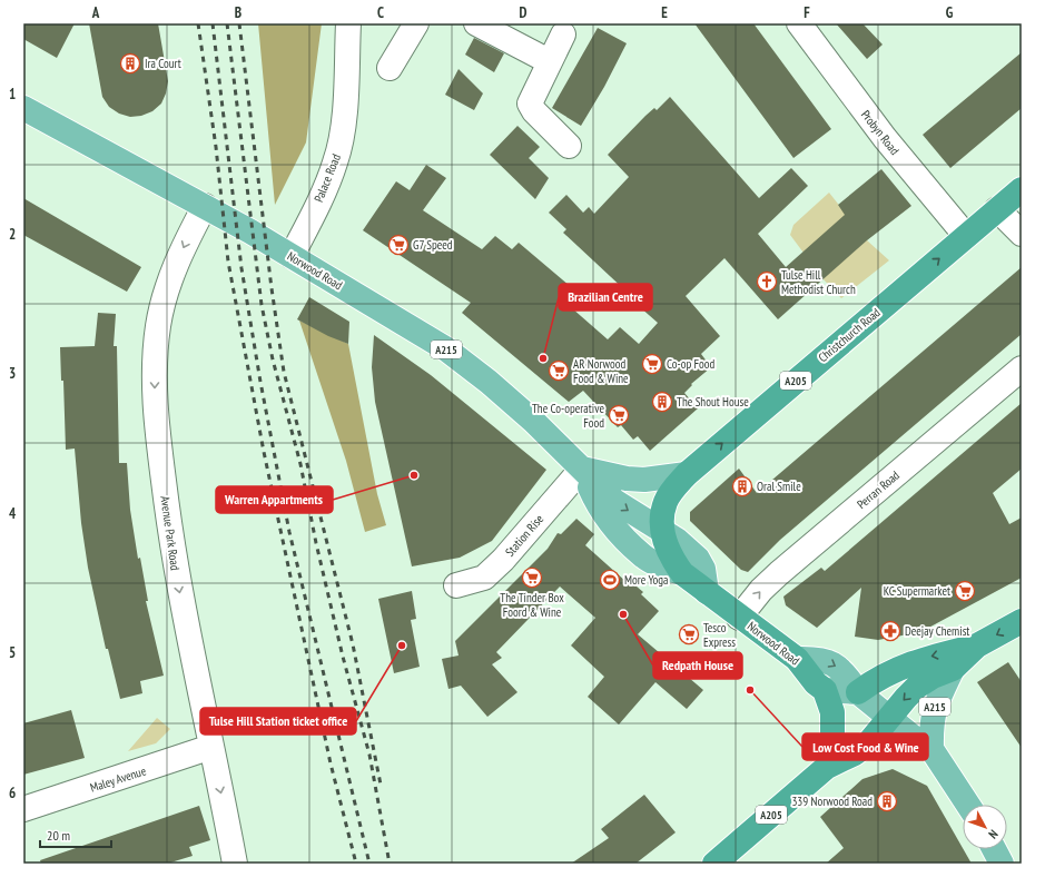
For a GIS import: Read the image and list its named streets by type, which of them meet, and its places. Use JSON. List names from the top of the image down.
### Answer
{
  "streets": {
    "highway": ["Norwood Road", "Christchurch Road", "A205"],
    "main road": ["A215"],
    "street": [
      "Probyn Road",
      "Palace Road",
      "Perran Road",
      "Avenue Park Road",
      "Station Rise",
      "Maley Avenue"
    ]
  },
  "crossings": [
    ["Probyn Road", "Christchurch Road"],
    ["Palace Road", "Norwood Road"],
    ["Norwood Road", "Christchurch Road"],
    ["Norwood Road", "Perran Road"],
    ["Norwood Road", "Avenue Park Road"],
    ["Norwood Road", "Station Rise"],
    ["A215", "A205"],
    ["Avenue Park Road", "Maley Avenue"]
  ],
  "one_way": ["Christchurch Road", "Perran Road", "Avenue Park Road"],
  "places": {
    "building": [
      "Ira Court",
      "The Shout House",
      "Oral Smile",
      "339 Norwood Road"
    ],
    "supermarket": [
      "G7 Speed",
      "Co-op Food",
      "AR Norwood Food & Wine",
      "The Co-operative Food",
      "The Tinder Box Foord & Wine",
      "KC Supermarket",
      "Tesco Express"
    ],
    "church": ["Tulse Hill Methodist Church"],
    "other": [
      "Brazilian Centre",
      "Warren Appartments",
      "Redpath House",
      "Tulse Hill Station ticket office",
      "Low Cost Food & Wine"
    ],
    "sports": ["More Yoga"],
    "pharmacy": ["Deejay Chemist"]
  },
  "scale_bar": "20 m",
  "north": "bottom right",
  "grid": {
    "columns": [
      "A",
      "B",
      "C",
      "D",
      "E",
      "F",
      "G"
    ],
    "rows": [
      "1",
      "2",
      "3",
      "4",
      "5",
      "6"
    ]
  }
}
